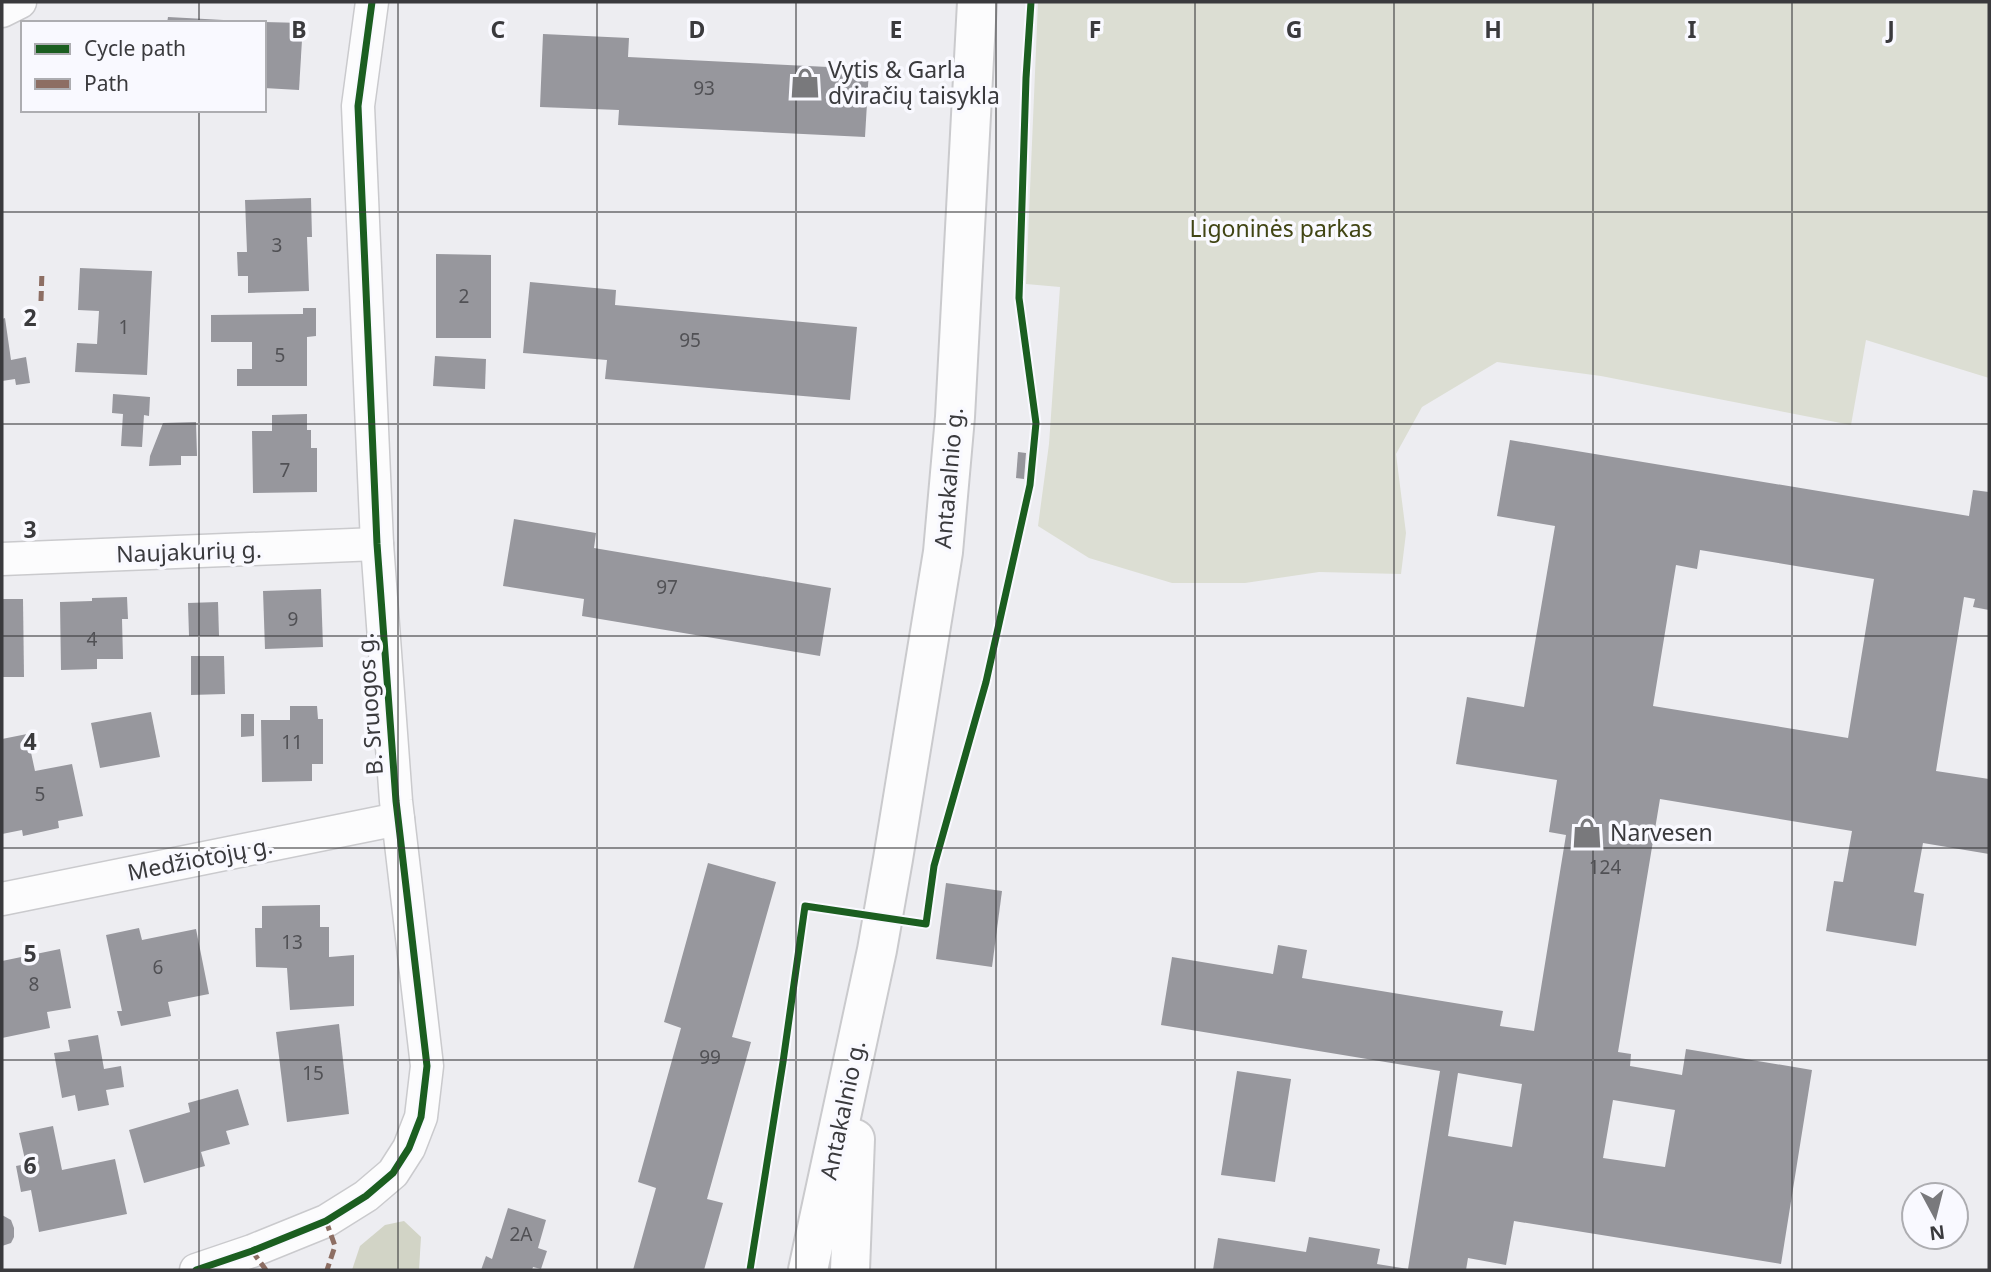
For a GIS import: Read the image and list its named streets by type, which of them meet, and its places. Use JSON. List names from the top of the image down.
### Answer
{
  "streets": {
    "main road": ["Antakalnio g."],
    "street": ["Naujakurių g.", "B. Sruogos g.", "Medžiotojų g."]
  },
  "crossings": [
    ["Naujakurių g.", "B. Sruogos g."],
    ["B. Sruogos g.", "Medžiotojų g."]
  ],
  "parks": ["Ligoninės parkas"],
  "places": {
    "shop": ["Vytis & Garla dviračių taisykla", "Narvesen"]
  },
  "house_numbers": [
    "93",
    "3",
    "2",
    "1",
    "95",
    "5",
    "7",
    "97",
    "9",
    "4",
    "11",
    "5",
    "124",
    "13",
    "6",
    "8",
    "99",
    "15",
    "2A"
  ],
  "legend": ["Cycle path", "Path"],
  "north": "bottom",
  "grid": {
    "columns": [
      "B",
      "C",
      "D",
      "E",
      "F",
      "G",
      "H",
      "I",
      "J"
    ],
    "rows": [
      "2",
      "3",
      "4",
      "5",
      "6"
    ]
  }
}
